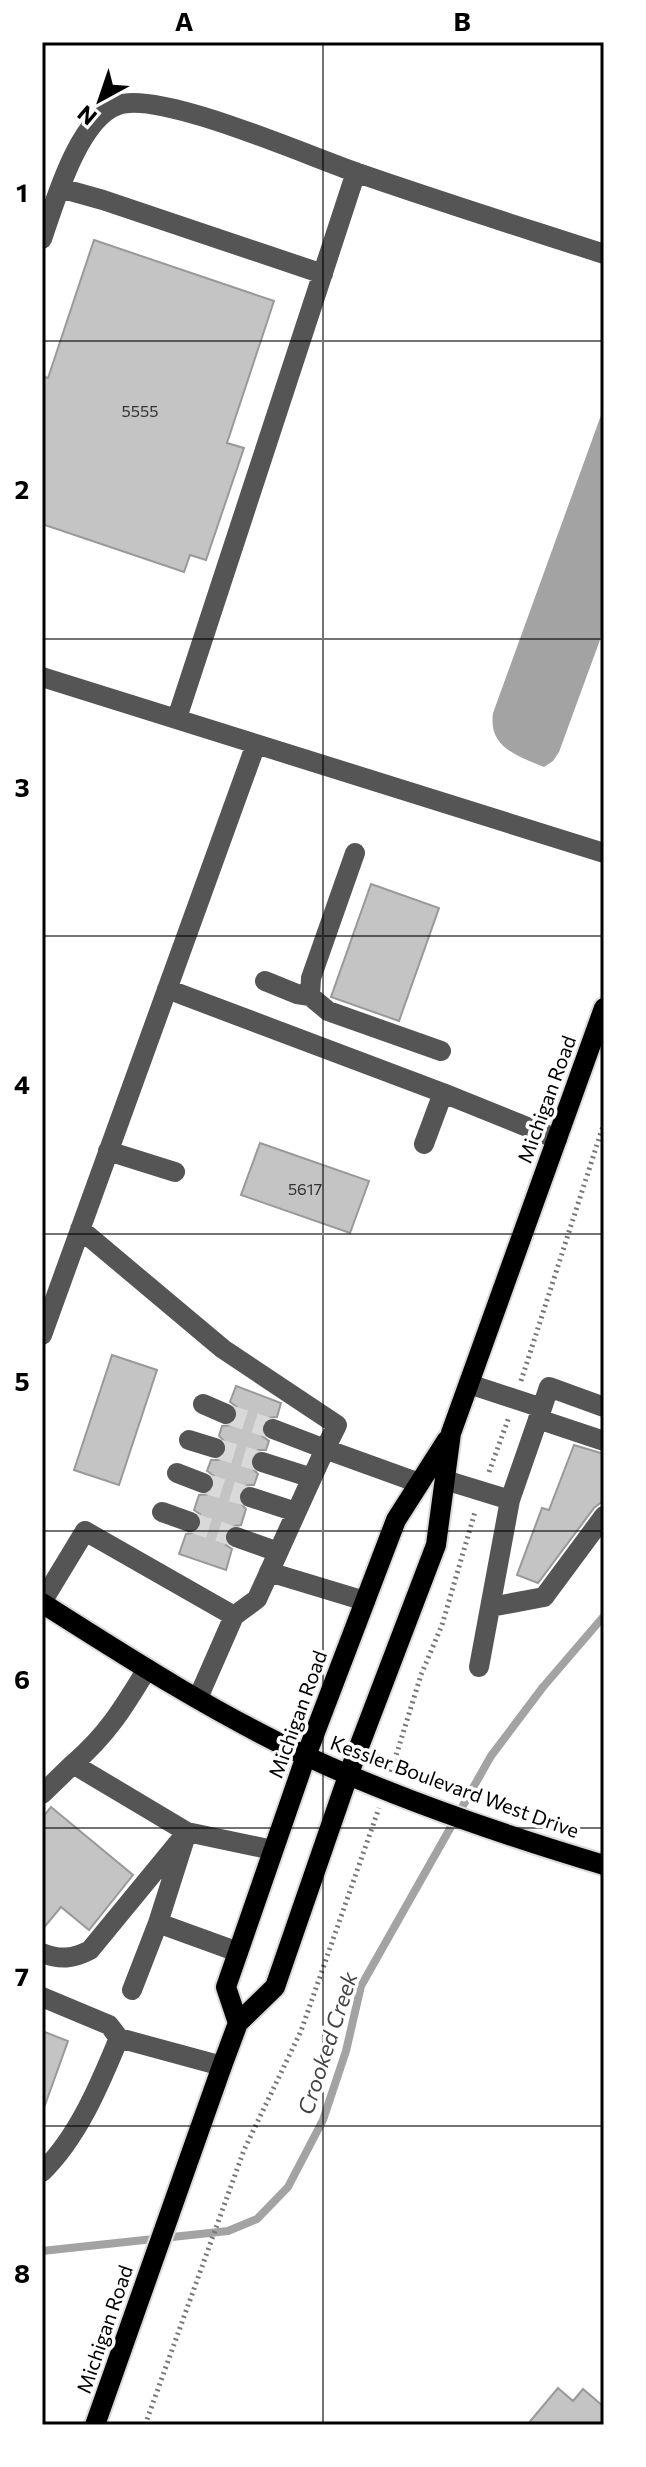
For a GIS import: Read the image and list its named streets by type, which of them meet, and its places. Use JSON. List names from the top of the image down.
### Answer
{
  "streets": {
    "main road": ["Michigan Road", "Kessler Boulevard West Drive"]
  },
  "crossings": [
    ["Michigan Road", "Kessler Boulevard West Drive"]
  ],
  "water": ["Crooked Creek"],
  "house_numbers": ["5555", "5617"],
  "north": "bottom left",
  "grid": {
    "columns": ["A", "B"],
    "rows": [
      "1",
      "2",
      "3",
      "4",
      "5",
      "6",
      "7",
      "8"
    ]
  }
}
